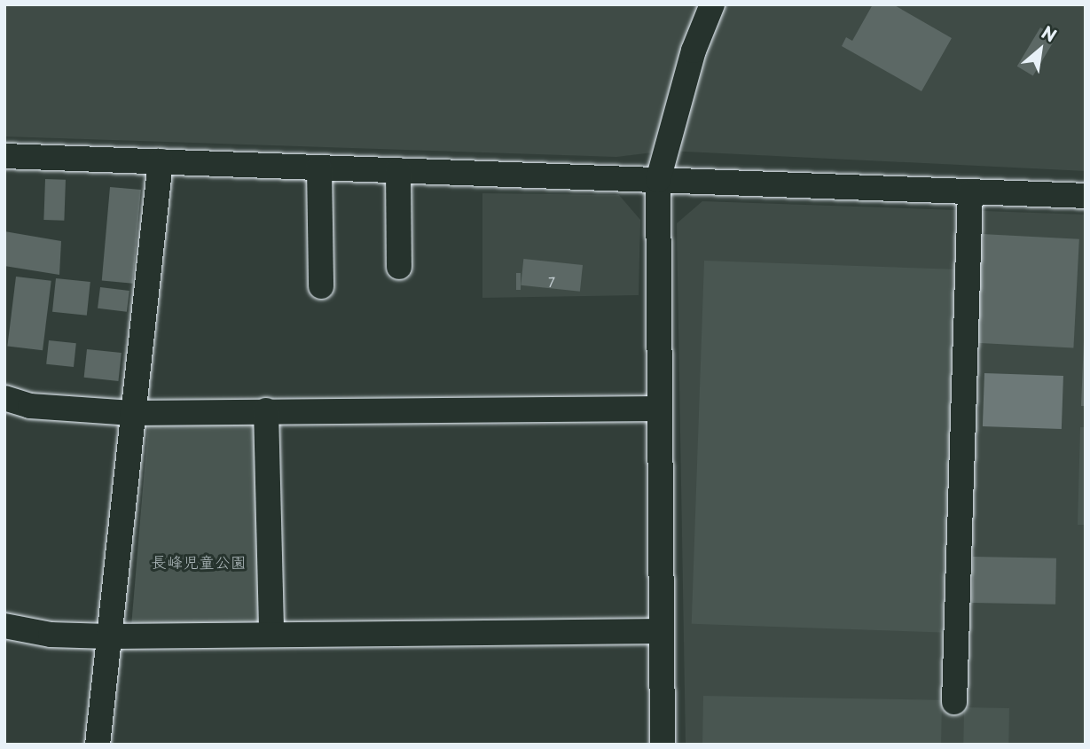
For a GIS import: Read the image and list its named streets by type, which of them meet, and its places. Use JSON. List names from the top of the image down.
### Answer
{
  "parks": ["長峰児童公園"],
  "house_numbers": ["7"],
  "north": "top right"
}
